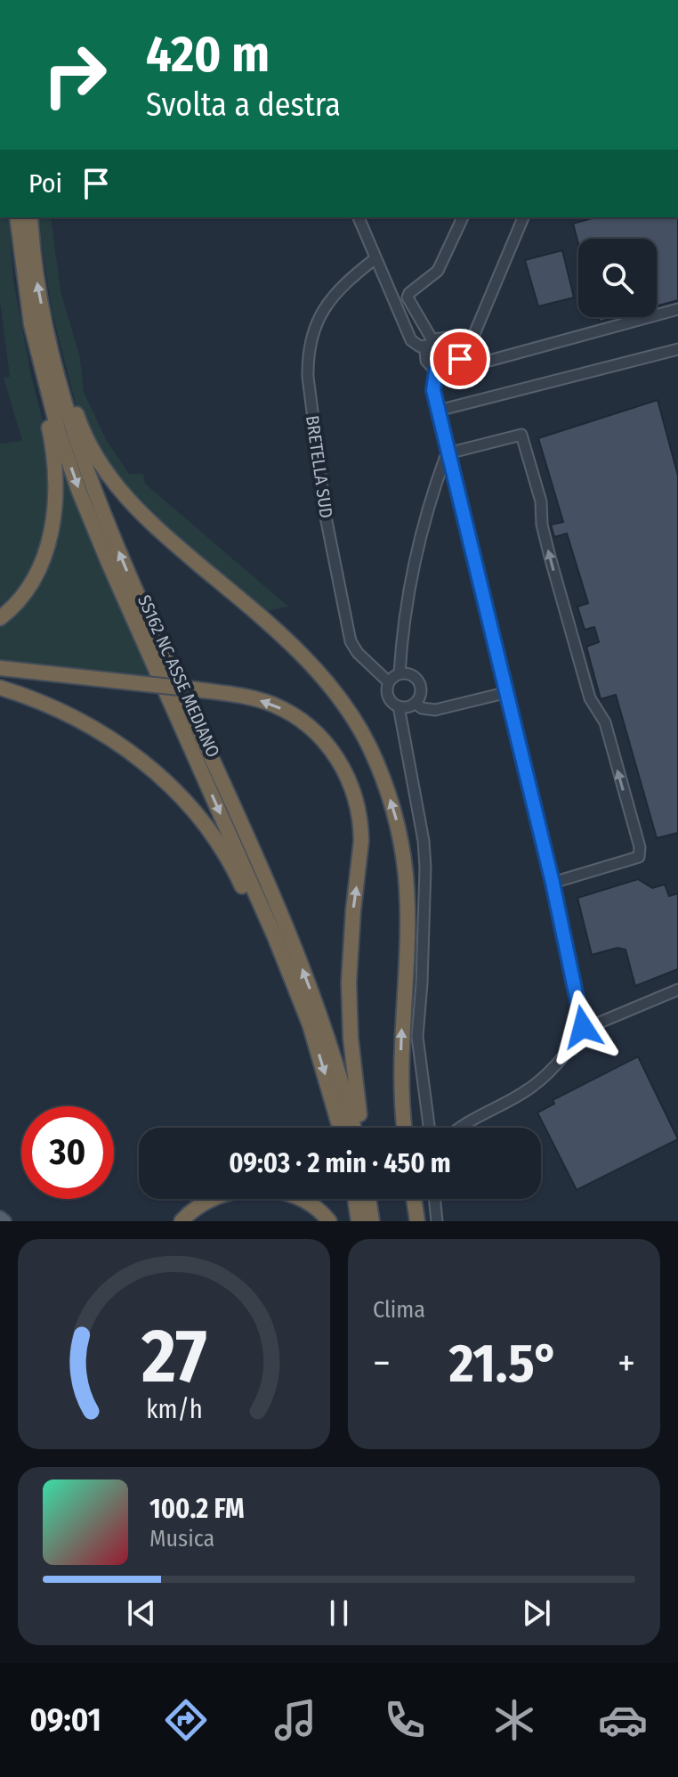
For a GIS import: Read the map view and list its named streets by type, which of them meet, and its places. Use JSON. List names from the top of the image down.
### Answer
{
  "streets": {
    "highway": ["SS162 NC ASSE MEDIANO"],
    "street": ["BRETELLA SUD"]
  },
  "page": {
    "turn": ["420 m", "Svolta a destra"],
    "then": "Poi",
    "limit": "30",
    "trip": "09:03 · 2 min · 450 m",
    "tile": "Clima",
    "heat": ["−", "21.5°", "+"],
    "song": ["100.2 FM", "Musica"],
    "tabs": "09:01",
    "gauge": ["27", "km/h"]
  }
}
